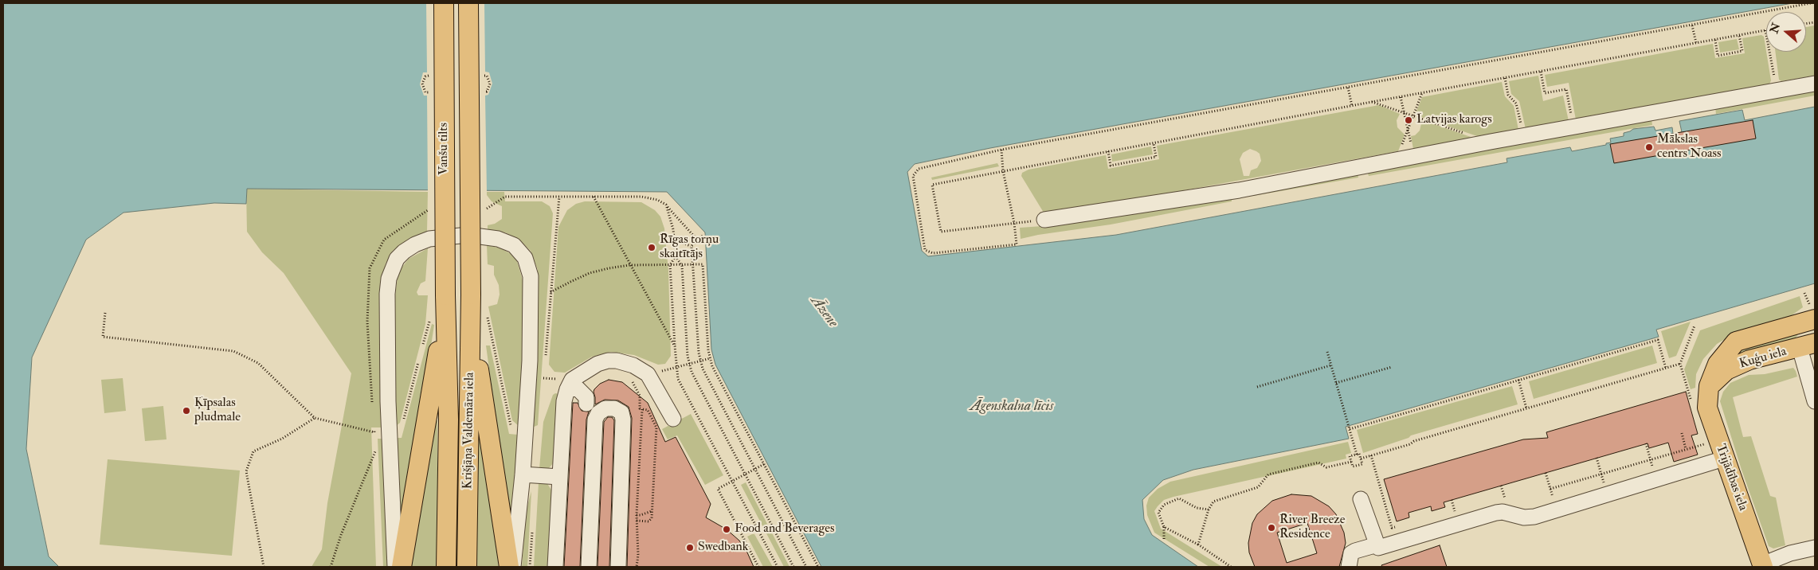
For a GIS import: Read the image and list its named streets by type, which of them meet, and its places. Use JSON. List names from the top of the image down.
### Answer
{
  "streets": {
    "main road": [
      "Vanšu tilts",
      "Kuģu iela",
      "Krišjāņa Valdemāra iela",
      "Trijādības iela"
    ]
  },
  "crossings": [
    ["Vanšu tilts", "Krišjāņa Valdemāra iela"],
    ["Kuģu iela", "Trijādības iela"]
  ],
  "water": ["Āzene", "Āgenskalna līcis"],
  "places": [
    "Latvijas karogs",
    "Mākslas centrs Noass",
    "Rīgas torņu skaitītājs",
    "Ķīpsalas pludmale",
    "River Breeze Residence",
    "Food and Beverages",
    "Swedbank"
  ],
  "north": "left"
}
